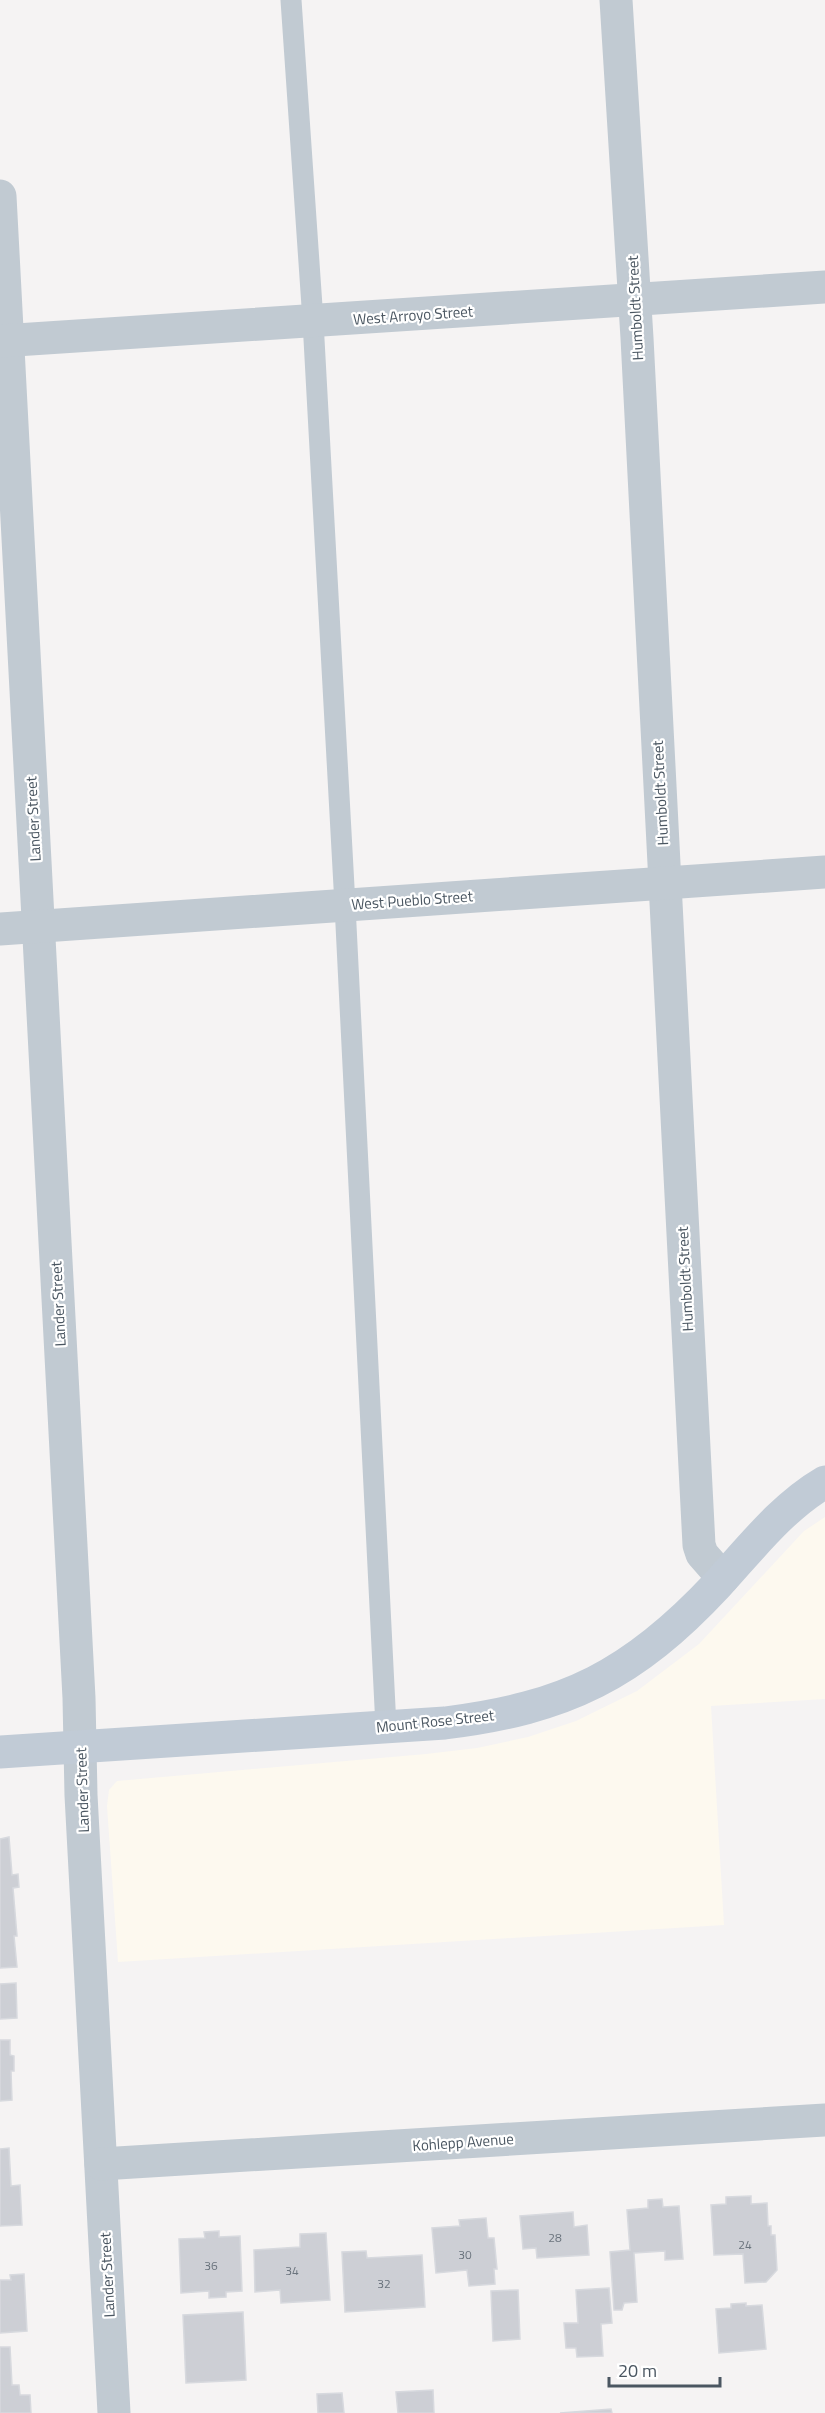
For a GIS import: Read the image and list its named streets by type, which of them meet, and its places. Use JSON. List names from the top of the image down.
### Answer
{
  "streets": {
    "street": [
      "Humboldt Street",
      "West Arroyo Street",
      "Lander Street",
      "West Pueblo Street",
      "Mount Rose Street",
      "Kohlepp Avenue"
    ]
  },
  "crossings": [
    ["Humboldt Street", "West Arroyo Street"],
    ["Humboldt Street", "West Pueblo Street"],
    ["Humboldt Street", "Mount Rose Street"],
    ["West Arroyo Street", "Lander Street"],
    ["Lander Street", "West Pueblo Street"],
    ["Lander Street", "Mount Rose Street"],
    ["Lander Street", "Kohlepp Avenue"]
  ],
  "house_numbers": [
    "28",
    "24",
    "30",
    "36",
    "34",
    "32"
  ],
  "scale_bar": "20 m"
}
